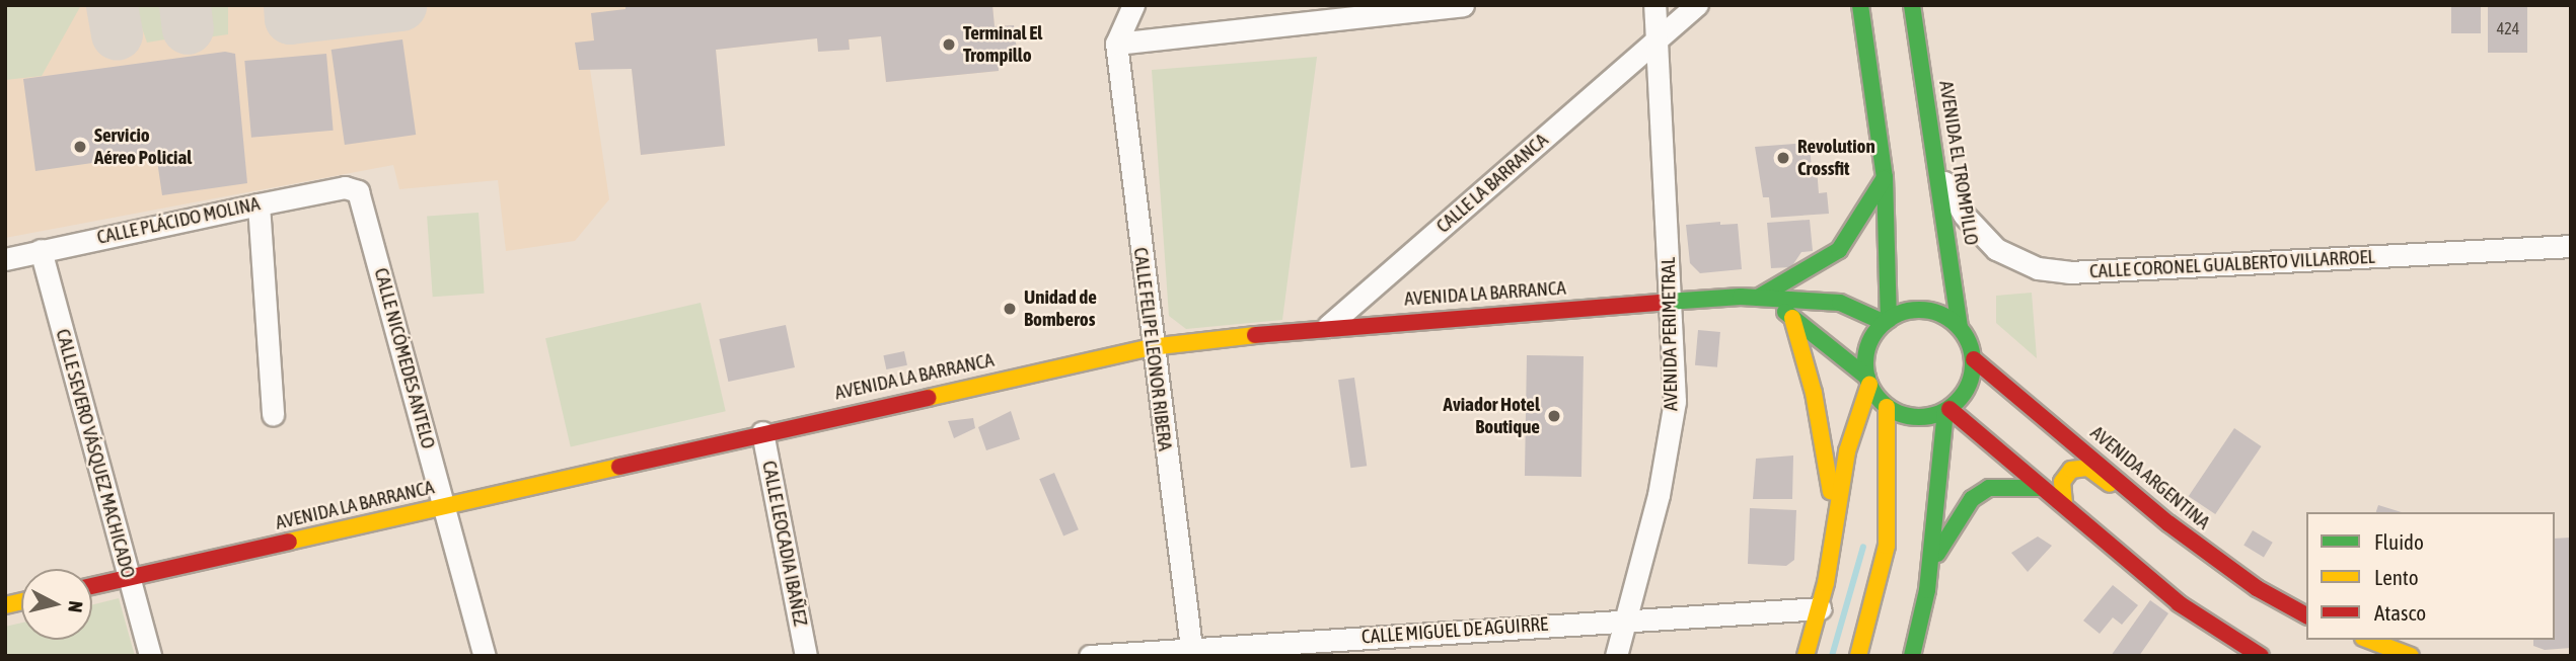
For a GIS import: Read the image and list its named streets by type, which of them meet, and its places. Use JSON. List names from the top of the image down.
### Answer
{
  "streets": {
    "main road": ["AVENIDA EL TROMPILLO", "AVENIDA LA BARRANCA", "AVENIDA ARGENTINA"],
    "street": [
      "CALLE LA BARRANCA",
      "CALLE PLÁCIDO MOLINA",
      "CALLE CORONEL GUALBERTO VILLARROEL",
      "AVENIDA PERIMETRAL",
      "CALLE FELIPE LEONOR RIBERA",
      "CALLE NICÓMEDES ANTELO",
      "CALLE SEVERO VÁSQUEZ MACHICADO",
      "CALLE LEOCADIA IBAÑEZ",
      "CALLE MIGUEL DE AGUIRRE"
    ]
  },
  "crossings": [
    ["AVENIDA EL TROMPILLO", "CALLE CORONEL GUALBERTO VILLARROEL"],
    ["AVENIDA EL TROMPILLO", "AVENIDA LA BARRANCA"],
    ["AVENIDA EL TROMPILLO", "AVENIDA ARGENTINA"],
    ["CALLE LA BARRANCA", "AVENIDA LA BARRANCA"],
    ["CALLE LA BARRANCA", "AVENIDA PERIMETRAL"],
    ["CALLE PLÁCIDO MOLINA", "CALLE NICÓMEDES ANTELO"],
    ["CALLE PLÁCIDO MOLINA", "CALLE SEVERO VÁSQUEZ MACHICADO"],
    ["AVENIDA LA BARRANCA", "AVENIDA PERIMETRAL"],
    ["AVENIDA LA BARRANCA", "CALLE FELIPE LEONOR RIBERA"],
    ["AVENIDA LA BARRANCA", "CALLE NICÓMEDES ANTELO"],
    ["AVENIDA LA BARRANCA", "CALLE SEVERO VÁSQUEZ MACHICADO"],
    ["AVENIDA LA BARRANCA", "AVENIDA ARGENTINA"],
    ["AVENIDA LA BARRANCA", "CALLE LEOCADIA IBAÑEZ"],
    ["AVENIDA PERIMETRAL", "CALLE MIGUEL DE AGUIRRE"],
    ["CALLE FELIPE LEONOR RIBERA", "CALLE MIGUEL DE AGUIRRE"]
  ],
  "places": [
    "Terminal El Trompillo",
    "Servicio Aéreo Policial",
    "Revolution Crossfit",
    "Unidad de Bomberos",
    "Aviador Hotel Boutique"
  ],
  "house_numbers": ["424"],
  "legend": ["Fluido", "Lento", "Atasco"],
  "north": "right"
}
